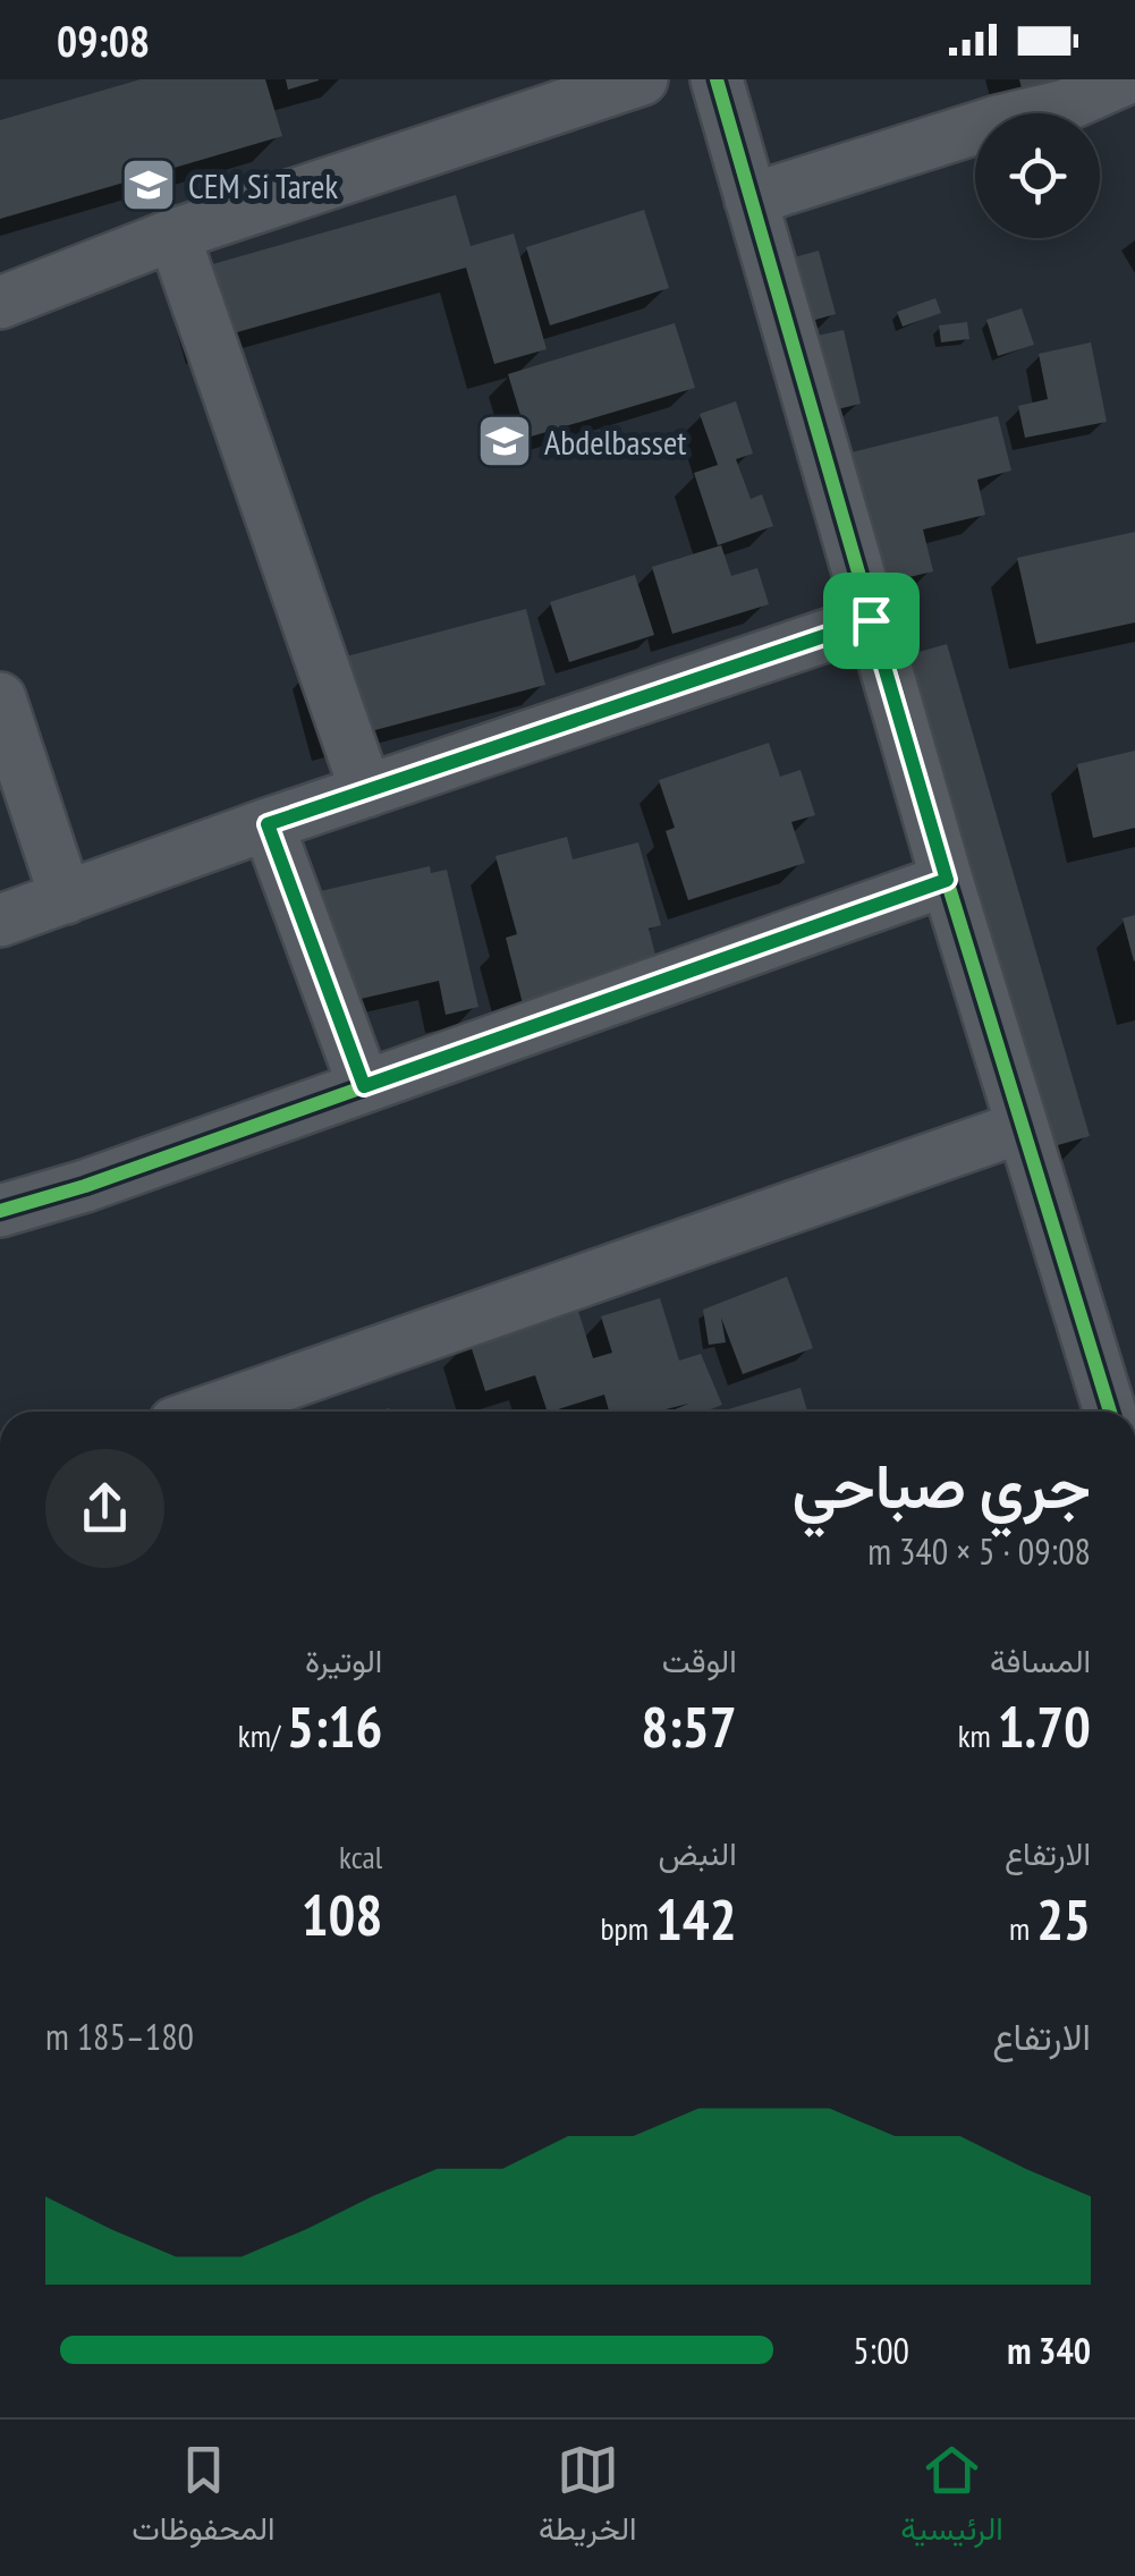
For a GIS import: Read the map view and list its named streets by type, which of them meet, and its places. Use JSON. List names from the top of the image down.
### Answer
{
  "places": {
    "school or university": ["CEM Si Tarek", "Abdelbasset"]
  },
  "page": {
    "status": "09:08",
    "heading": ["جري صباحي", "09:08 · 5 × 340 m"],
    "stats": [
      ["المسافة", "1.70 km"],
      ["الوقت", "8:57"],
      ["الوتيرة", "5:16 /km"],
      ["الارتفاع", "25 m"],
      ["النبض", "142 bpm"],
      ["kcal", "108"]
    ],
    "chart": ["الارتفاع", "180–185 m"],
    "list": [
      {
        "name": "340 m",
        "note": "5:00"
      }
    ],
    "tabs": ["الرئيسية", "الخريطة", "المحفوظات"]
  }
}
